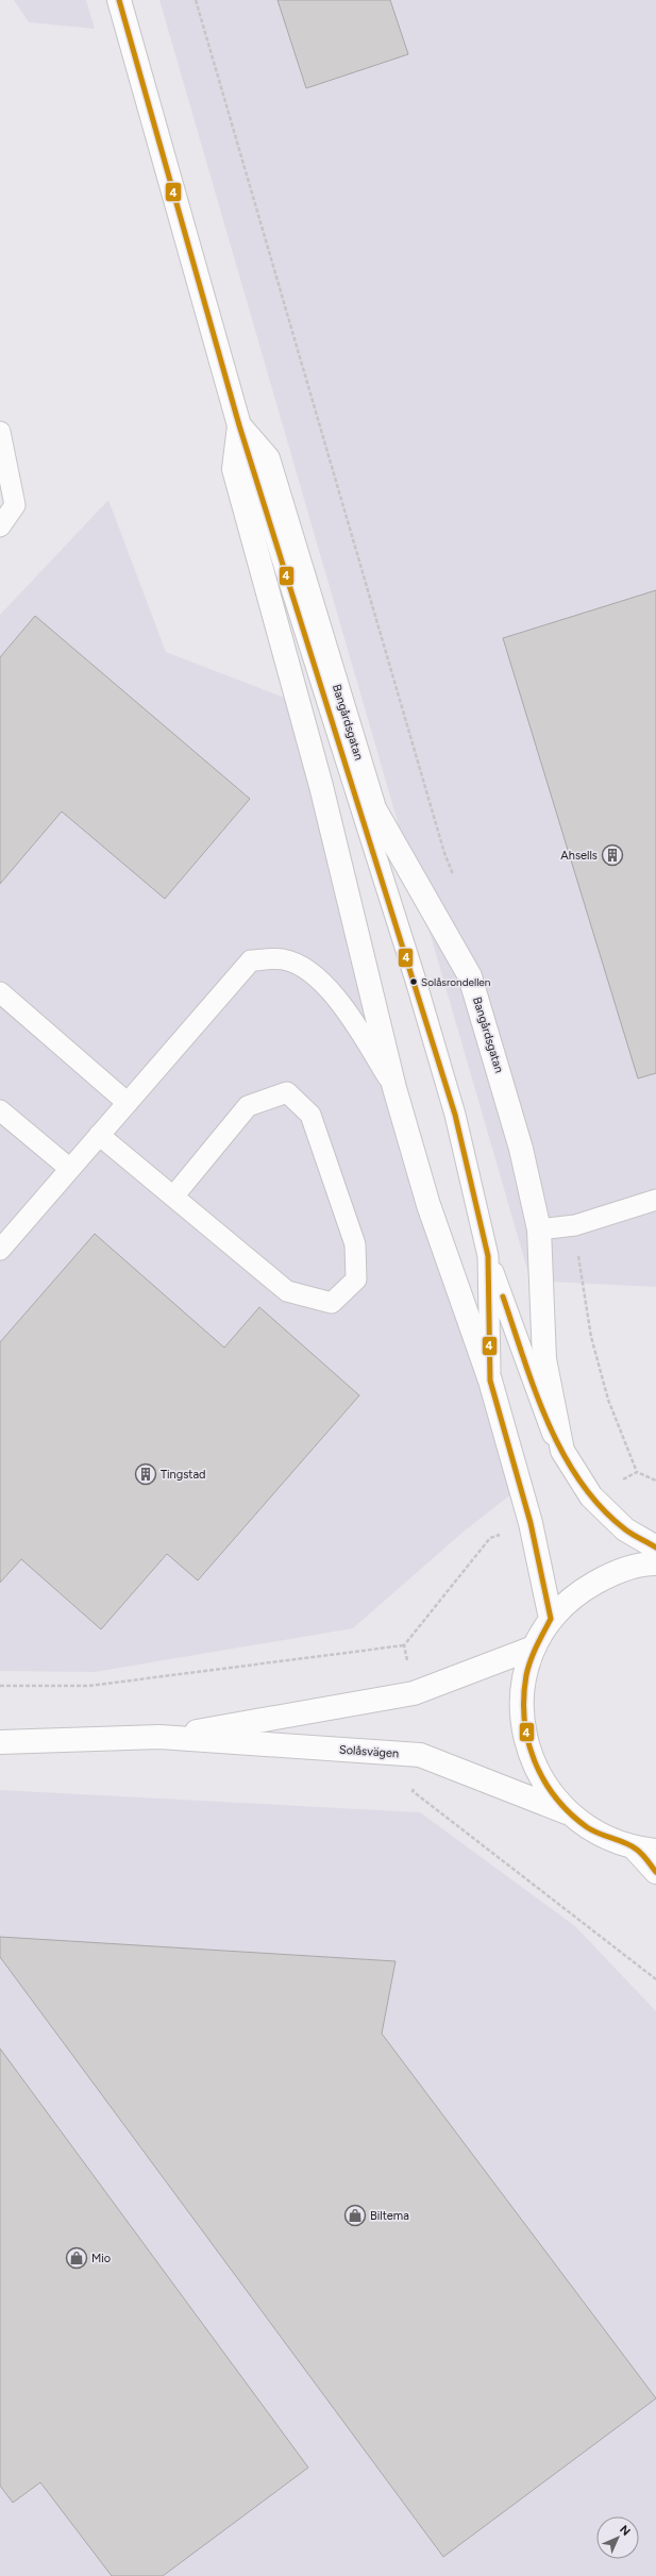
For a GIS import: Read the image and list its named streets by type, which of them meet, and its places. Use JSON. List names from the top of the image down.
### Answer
{
  "streets": {
    "main road": ["Bangårdsgatan", "Solåsvägen"]
  },
  "places": {
    "building": ["Ahsells", "Tingstad"],
    "other": ["Solåsrondellen"],
    "shop": ["Biltema", "Mio"]
  },
  "lines": ["transit line 4"],
  "north": "top right"
}
